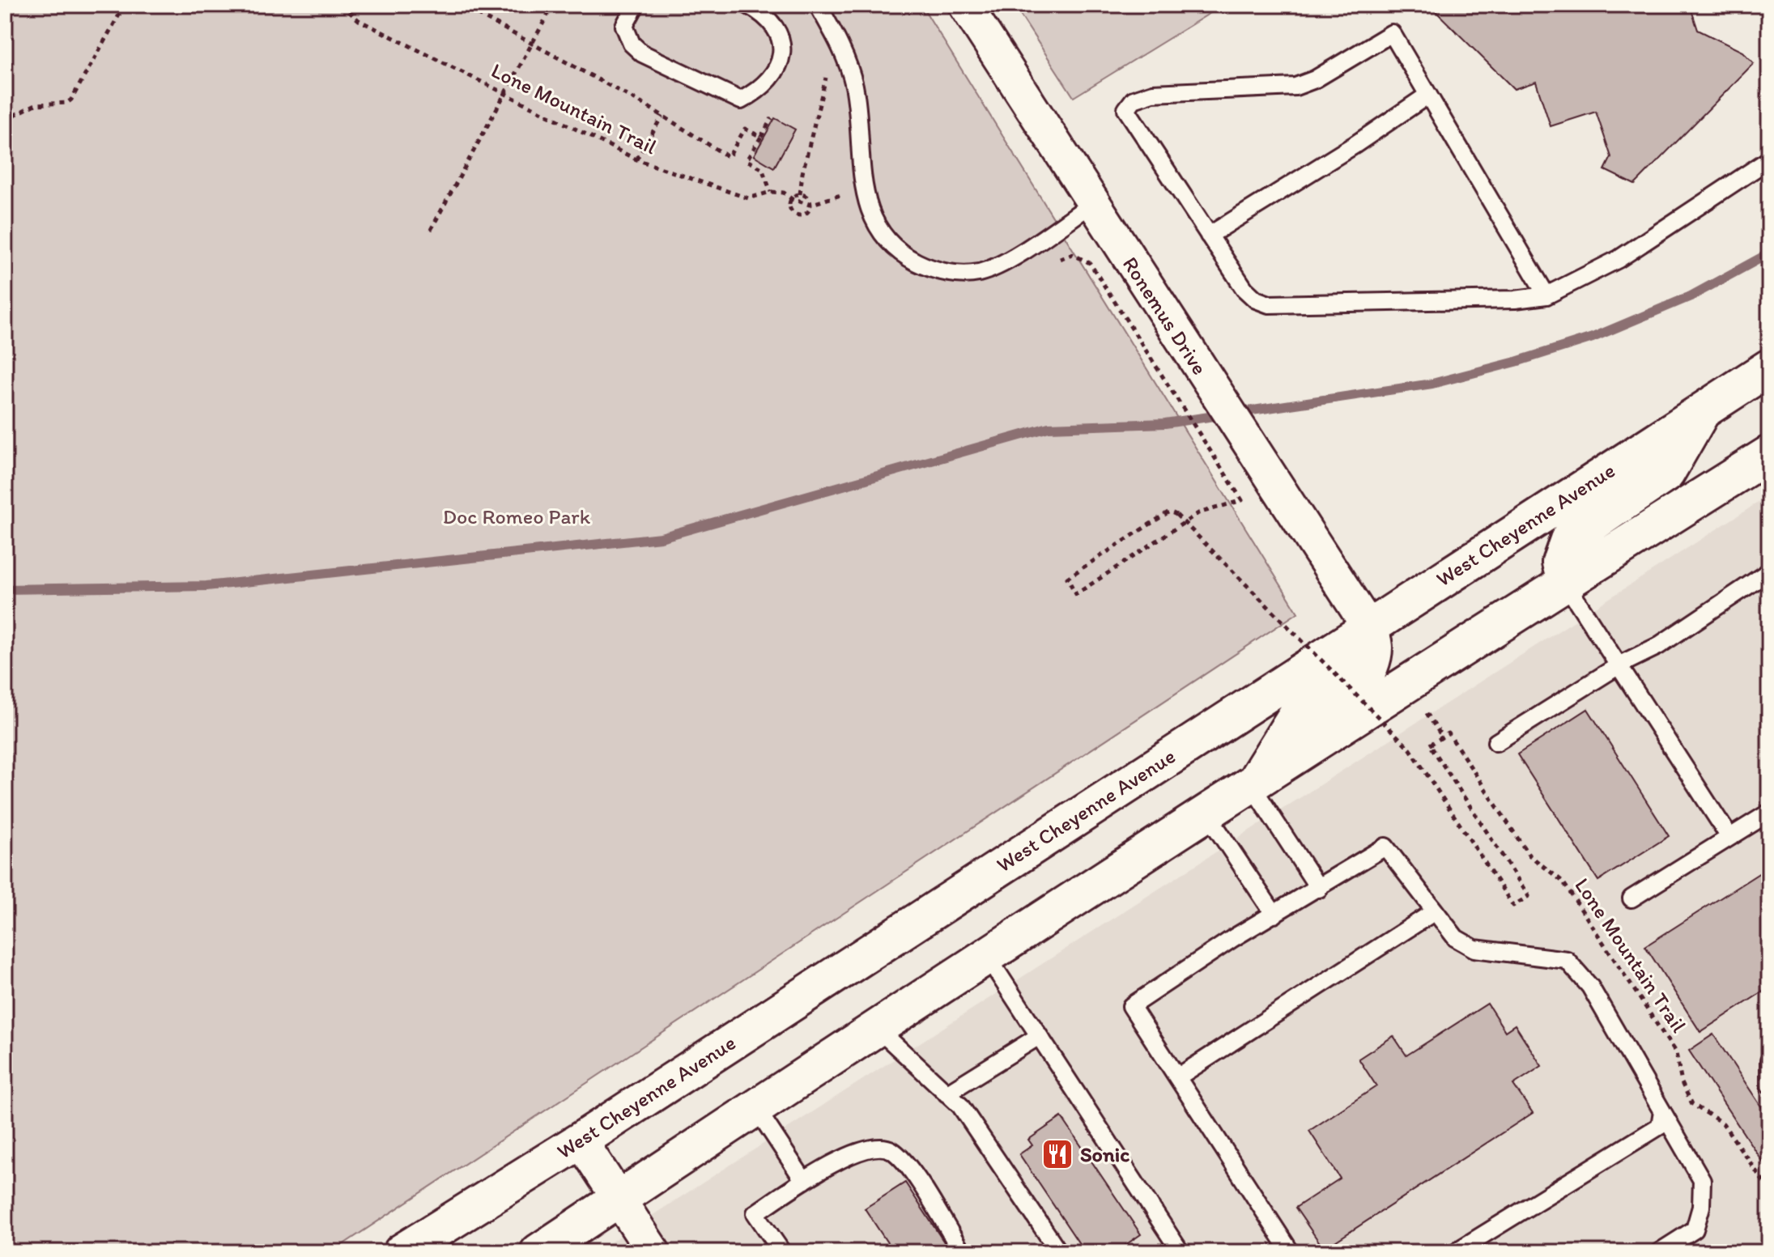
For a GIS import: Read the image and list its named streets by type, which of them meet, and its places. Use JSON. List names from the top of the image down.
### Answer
{
  "streets": {
    "main road": ["West Cheyenne Avenue"],
    "street": ["Ronemus Drive"],
    "path": ["Lone Mountain Trail"]
  },
  "crossings": [
    ["Ronemus Drive", "West Cheyenne Avenue"]
  ],
  "parks": ["Doc Romeo Park"],
  "places": {
    "restaurant": ["Sonic"]
  }
}
